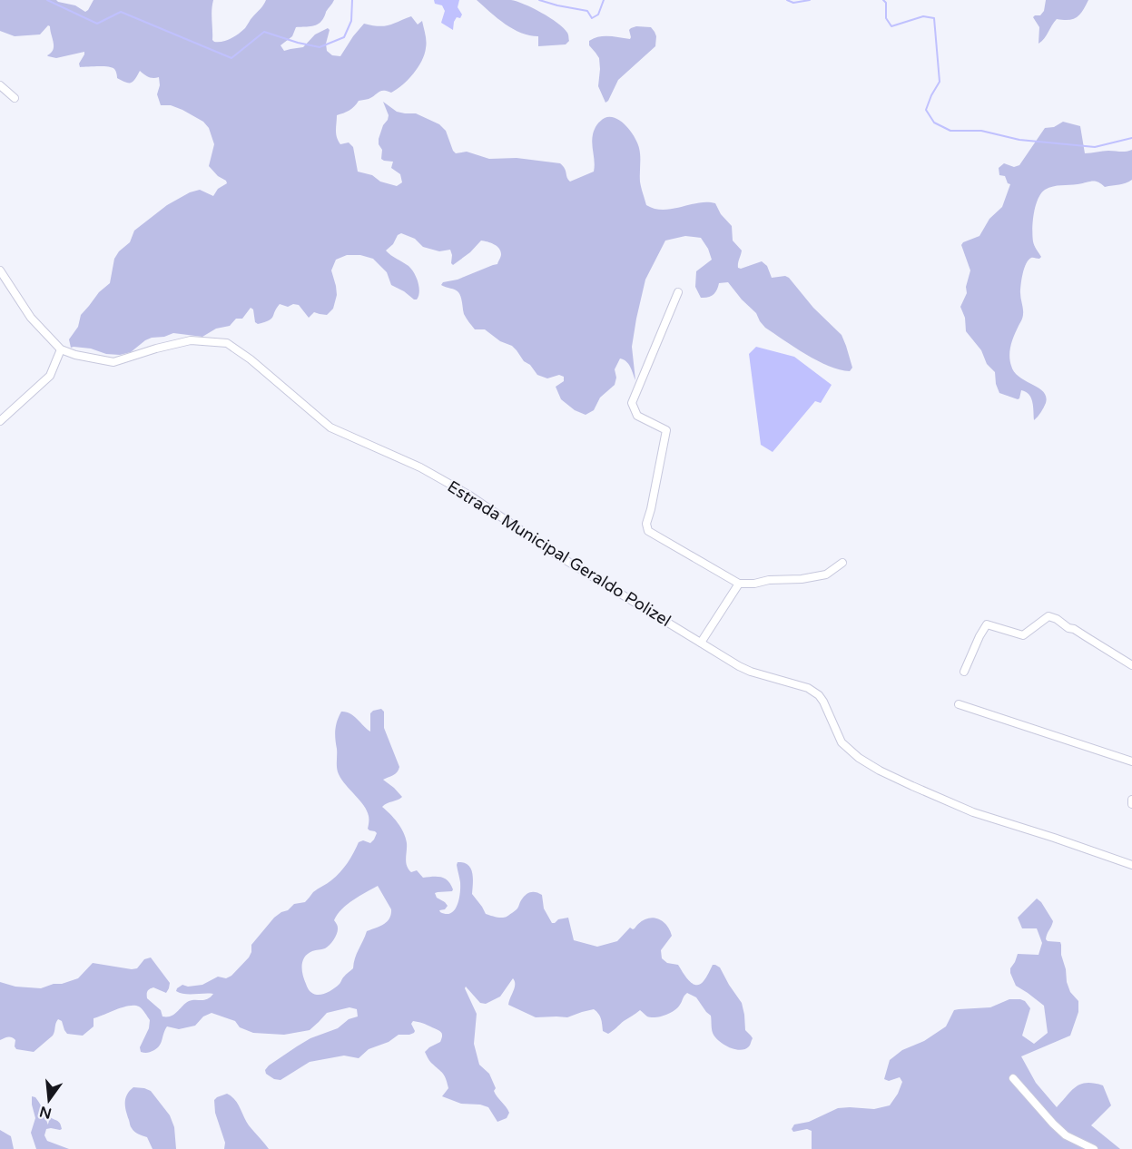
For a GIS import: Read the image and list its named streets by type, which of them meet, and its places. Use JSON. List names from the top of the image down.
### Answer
{
  "streets": {
    "street": ["Estrada Municipal Geraldo Polizel"]
  },
  "north": "bottom"
}
